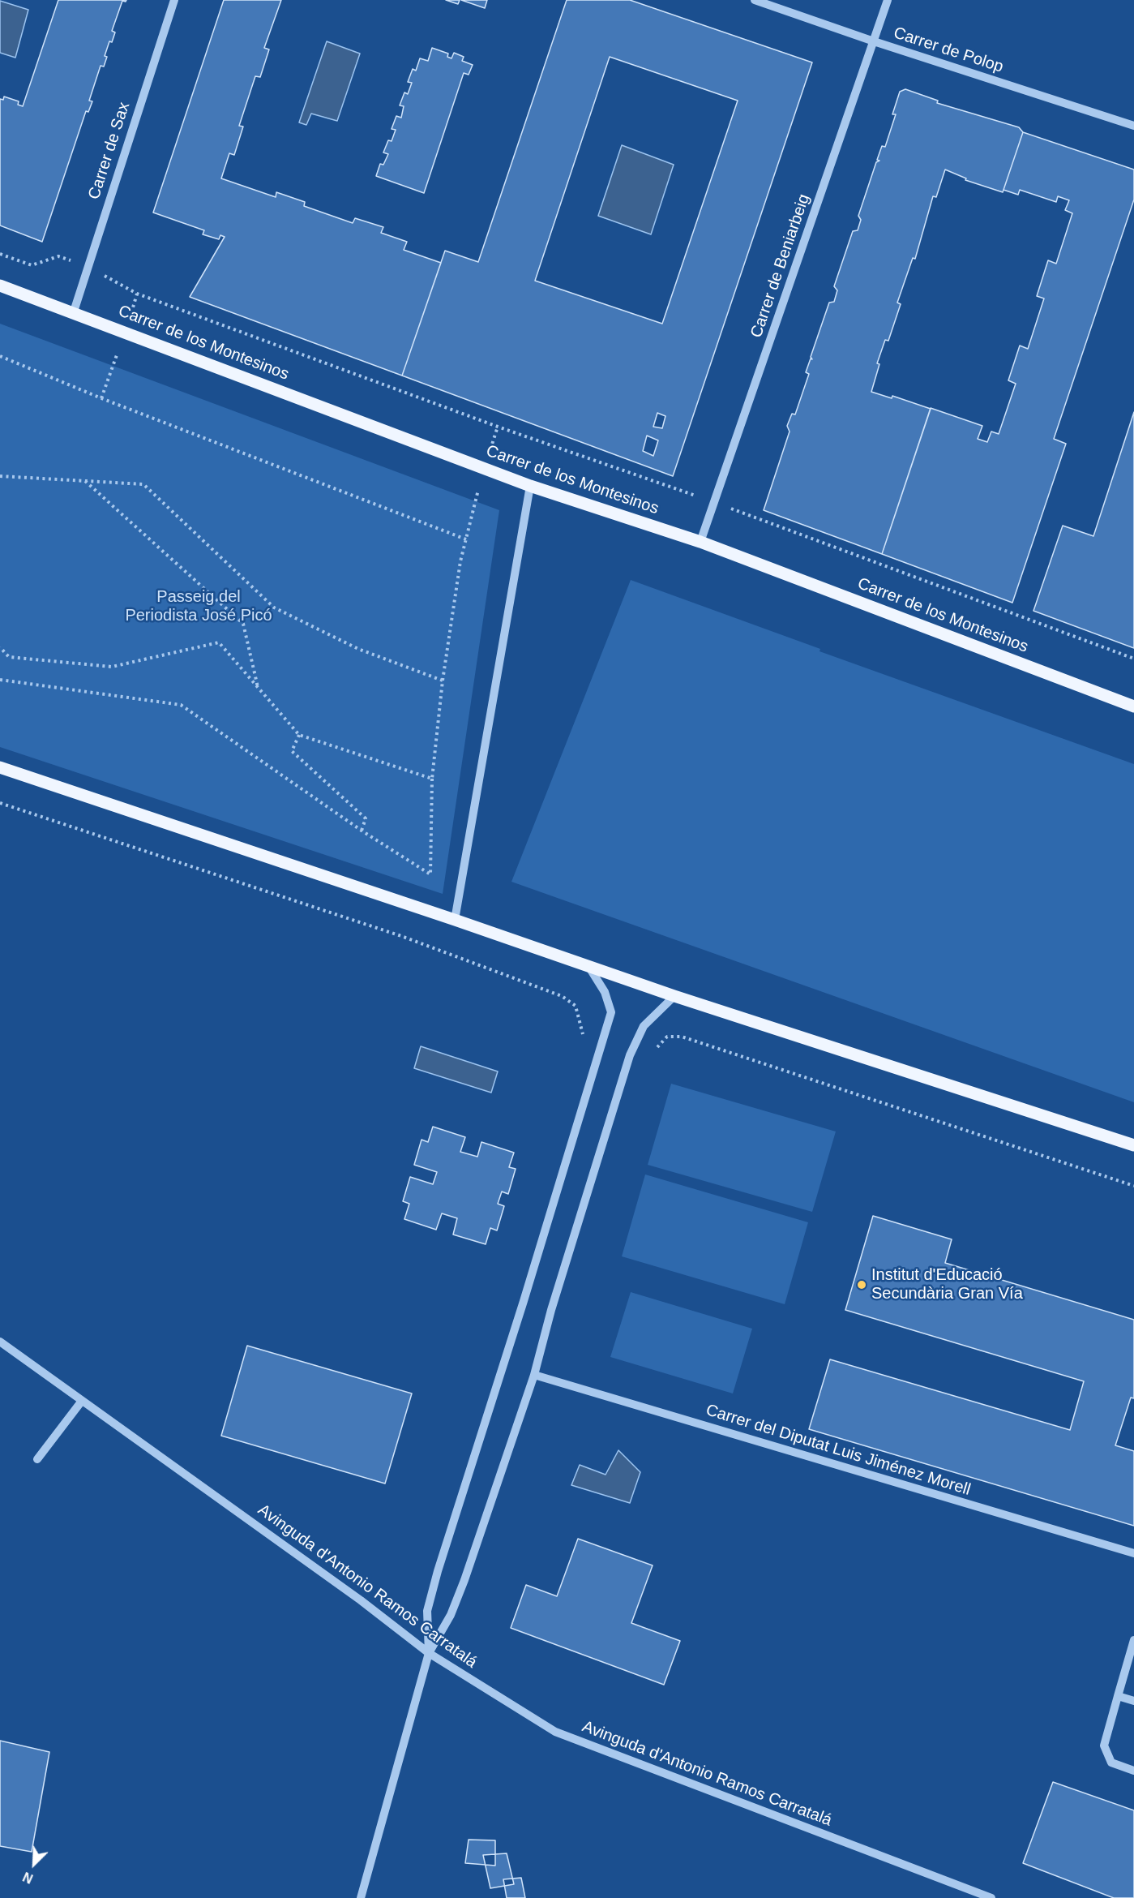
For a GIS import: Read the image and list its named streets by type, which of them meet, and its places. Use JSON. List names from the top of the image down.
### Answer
{
  "streets": {
    "main road": ["Carrer de los Montesinos"],
    "street": [
      "Carrer de Polop",
      "Carrer de Sax",
      "Carrer de Beniarbeig",
      "Carrer del Diputat Luis Jiménez Morell",
      "Avinguda d'Antonio Ramos Carratalá"
    ]
  },
  "crossings": [
    ["Carrer de Polop", "Carrer de Beniarbeig"],
    ["Carrer de Sax", "Carrer de los Montesinos"],
    ["Carrer de Beniarbeig", "Carrer de los Montesinos"]
  ],
  "parks": ["Passeig del Periodista José Picó"],
  "places": ["Institut d'Educació Secundària Gran Vía"],
  "north": "bottom left"
}
